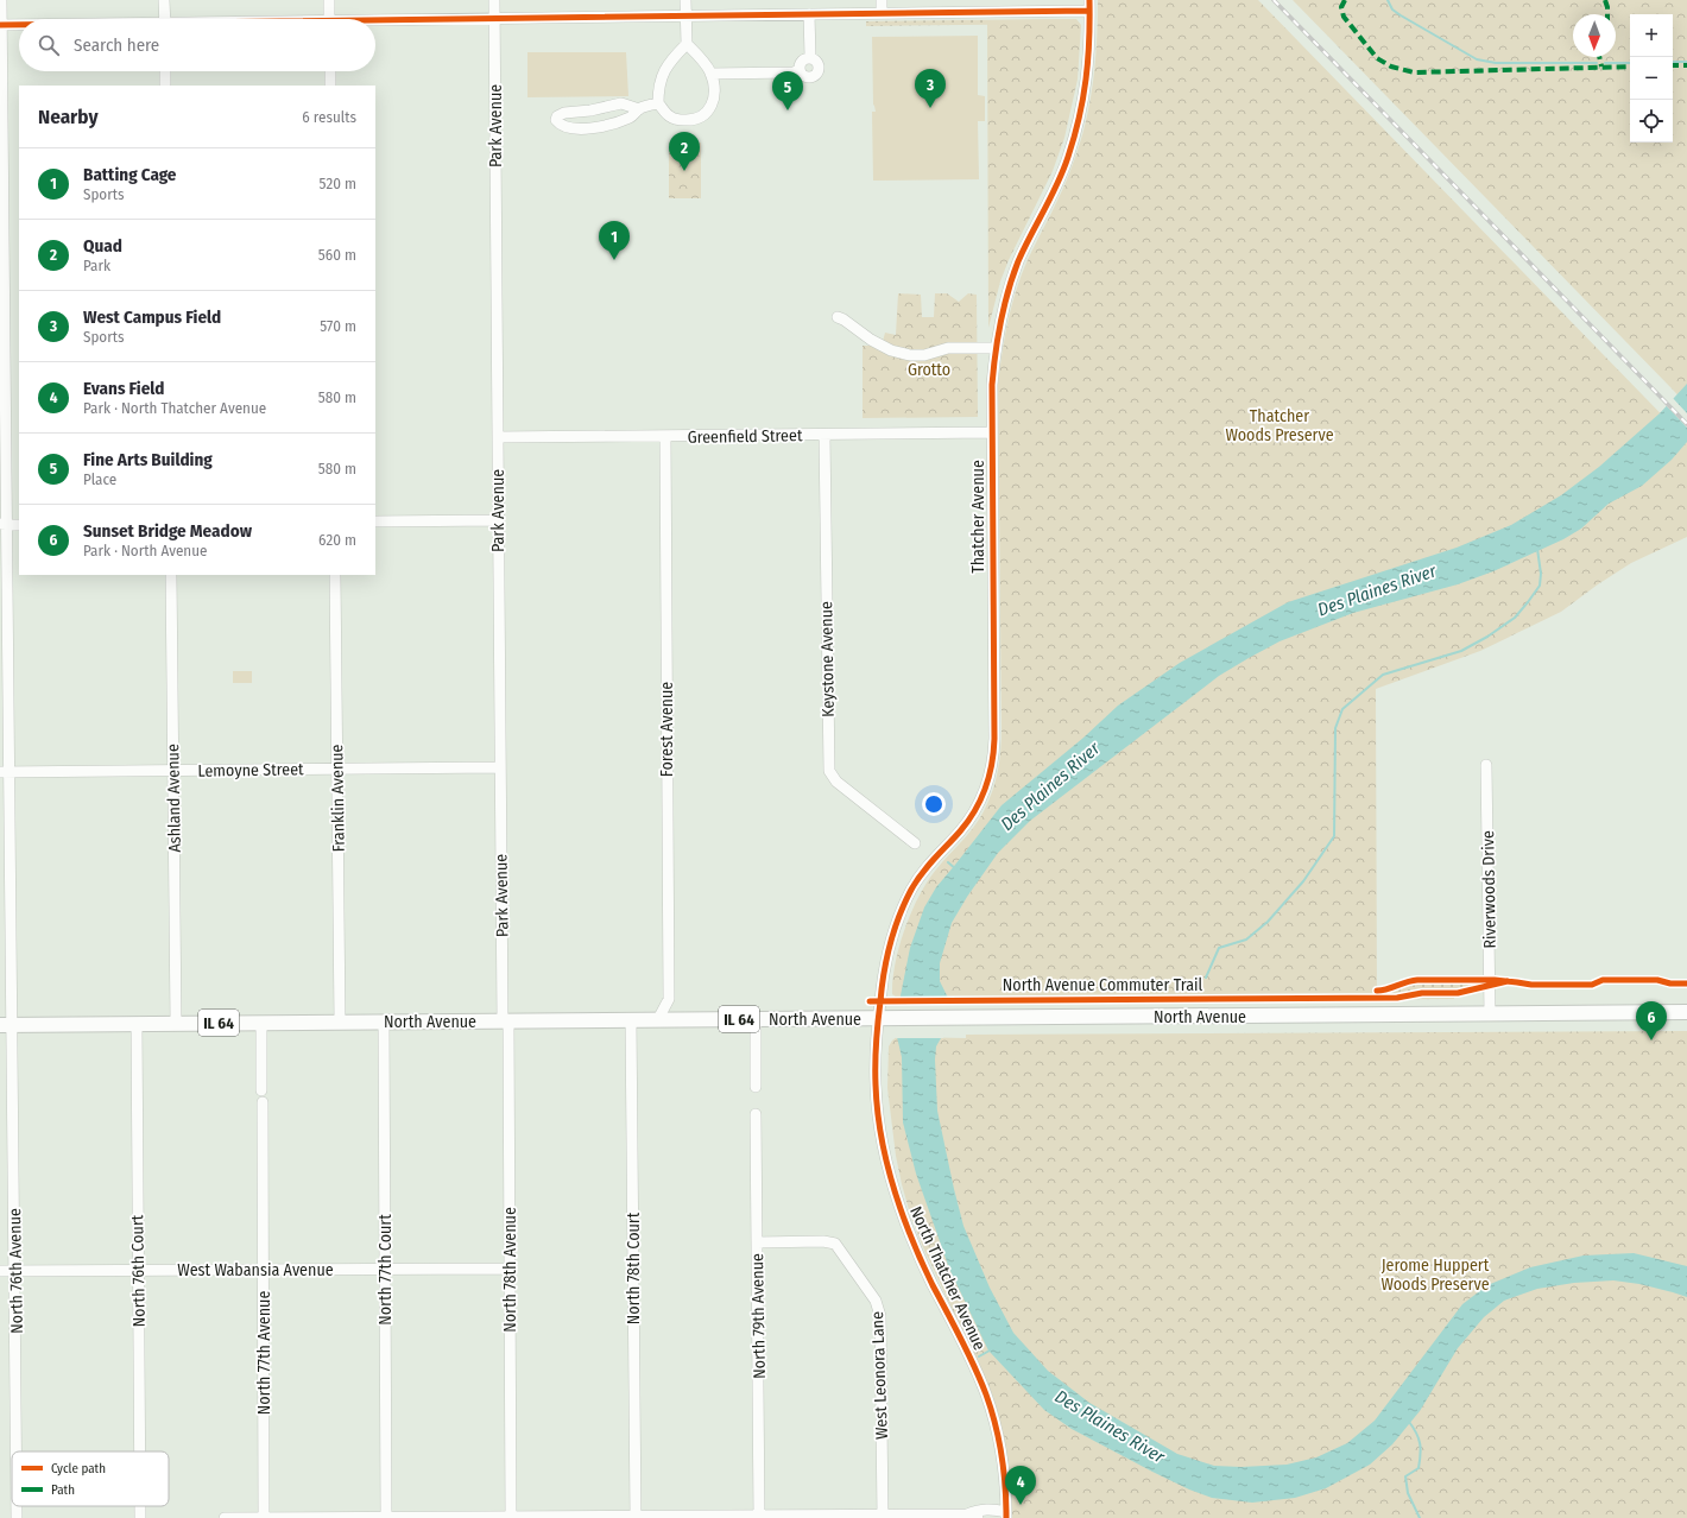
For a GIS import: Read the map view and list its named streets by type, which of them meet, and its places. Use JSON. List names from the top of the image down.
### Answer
{
  "streets": {
    "main road": ["North Avenue", "IL 64"],
    "street": [
      "Park Avenue",
      "Greenfield Street",
      "Thatcher Avenue",
      "Keystone Avenue",
      "Forest Avenue",
      "Lemoyne Street",
      "Ashland Avenue",
      "Franklin Avenue",
      "Riverwoods Drive",
      "North 78th Court",
      "West Wabansia Avenue",
      "North 77th Court",
      "North 78th Avenue",
      "North 76th Avenue",
      "North 76th Court",
      "North Thatcher Avenue",
      "North 79th Avenue",
      "North 77th Avenue",
      "West Leonora Lane"
    ],
    "cycle path": ["North Avenue Commuter Trail"]
  },
  "crossings": [
    ["Park Avenue", "Greenfield Street"],
    ["Park Avenue", "Lemoyne Street"],
    ["Park Avenue", "North Avenue"],
    ["Park Avenue", "North 78th Avenue"],
    ["Greenfield Street", "Thatcher Avenue"],
    ["Greenfield Street", "Keystone Avenue"],
    ["Greenfield Street", "Forest Avenue"],
    ["Thatcher Avenue", "North Avenue"],
    ["Thatcher Avenue", "North Thatcher Avenue"],
    ["Forest Avenue", "North Avenue"],
    ["Lemoyne Street", "Ashland Avenue"],
    ["Lemoyne Street", "Franklin Avenue"],
    ["Lemoyne Street", "North 76th Avenue"],
    ["Ashland Avenue", "North Avenue"],
    ["Franklin Avenue", "North Avenue"],
    ["Riverwoods Drive", "North Avenue"],
    ["North Avenue", "North 78th Court"],
    ["North Avenue", "North 77th Court"],
    ["North Avenue", "North 78th Avenue"],
    ["North Avenue", "North 76th Avenue"],
    ["North Avenue", "North 76th Court"],
    ["North Avenue", "North Thatcher Avenue"],
    ["West Wabansia Avenue", "North 77th Court"],
    ["West Wabansia Avenue", "North 78th Avenue"],
    ["West Wabansia Avenue", "North 76th Avenue"],
    ["West Wabansia Avenue", "North 76th Court"],
    ["West Wabansia Avenue", "North 77th Avenue"],
    ["North 79th Avenue", "West Leonora Lane"]
  ],
  "water": ["Des Plaines River"],
  "parks": ["Grotto", "Thatcher Woods Preserve", "Jerome Huppert Woods Preserve"],
  "legend": ["Cycle path", "Path"],
  "north": "bottom",
  "page": {
    "map_buttons": ["+", "−"],
    "search": "Search here",
    "pins": [
      "3",
      "5",
      "2",
      "1",
      "6",
      "4"
    ],
    "heading": ["Nearby", "6 results"],
    "list": [
      {
        "mark": "1",
        "name": "Batting Cage",
        "note": "Sports",
        "value": "520 m"
      },
      {
        "mark": "2",
        "name": "Quad",
        "note": "Park",
        "value": "560 m"
      },
      {
        "mark": "3",
        "name": "West Campus Field",
        "note": "Sports",
        "value": "570 m"
      },
      {
        "mark": "4",
        "name": "Evans Field",
        "note": "Park · North Thatcher Avenue",
        "value": "580 m"
      },
      {
        "mark": "5",
        "name": "Fine Arts Building",
        "note": "Place",
        "value": "580 m"
      },
      {
        "mark": "6",
        "name": "Sunset Bridge Meadow",
        "note": "Park · North Avenue",
        "value": "620 m"
      }
    ]
  }
}
